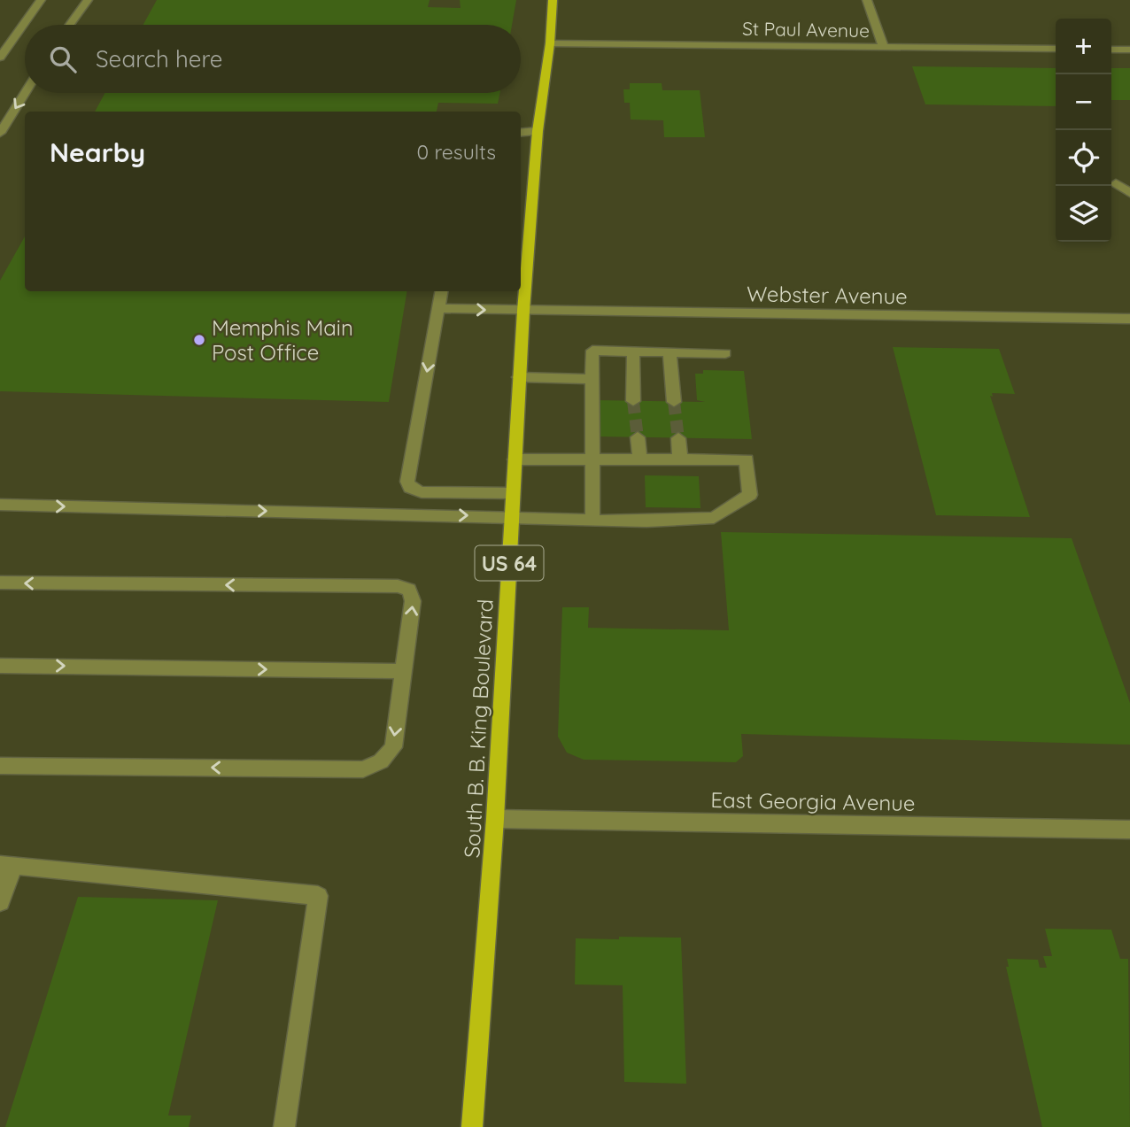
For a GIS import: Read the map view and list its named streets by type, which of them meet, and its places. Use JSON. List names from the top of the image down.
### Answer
{
  "streets": {
    "main road": ["US 64", "South B. B. King Boulevard"],
    "street": ["St Paul Avenue", "Webster Avenue", "East Georgia Avenue"]
  },
  "crossings": [
    ["St Paul Avenue", "South B. B. King Boulevard"],
    ["Webster Avenue", "South B. B. King Boulevard"],
    ["South B. B. King Boulevard", "East Georgia Avenue"]
  ],
  "places": ["Memphis Main Post Office"],
  "page": {
    "map_buttons": ["+", "−"],
    "search": "Search here",
    "heading": ["Nearby", "0 results"]
  }
}
